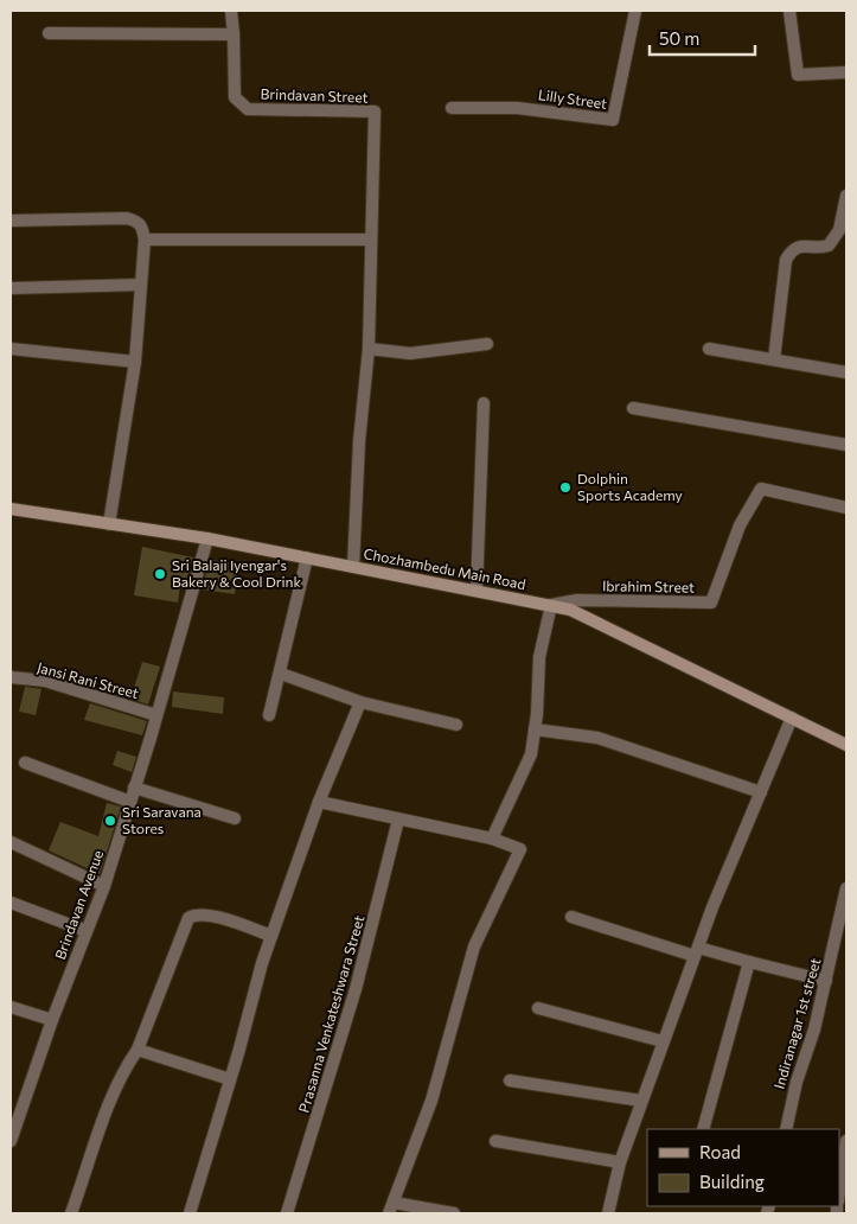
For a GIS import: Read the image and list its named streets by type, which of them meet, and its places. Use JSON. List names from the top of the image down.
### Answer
{
  "streets": {
    "street": [
      "Brindavan Street",
      "Lilly Street",
      "Chozhambedu Main Road",
      "Ibrahim Street",
      "Jansi Rani Street",
      "Brindavan Avenue",
      "Prasanna Venkateshwara Street",
      "Indiranagar 1st street"
    ]
  },
  "crossings": [
    ["Brindavan Street", "Chozhambedu Main Road"],
    ["Chozhambedu Main Road", "Ibrahim Street"],
    ["Chozhambedu Main Road", "Brindavan Avenue"],
    ["Jansi Rani Street", "Brindavan Avenue"]
  ],
  "places": ["Dolphin Sports Academy", "Sri Balaji Iyengar's Bakery & Cool Drink", "Sri Saravana Stores"],
  "legend": ["Road", "Building"],
  "scale_bar": "50 m"
}
